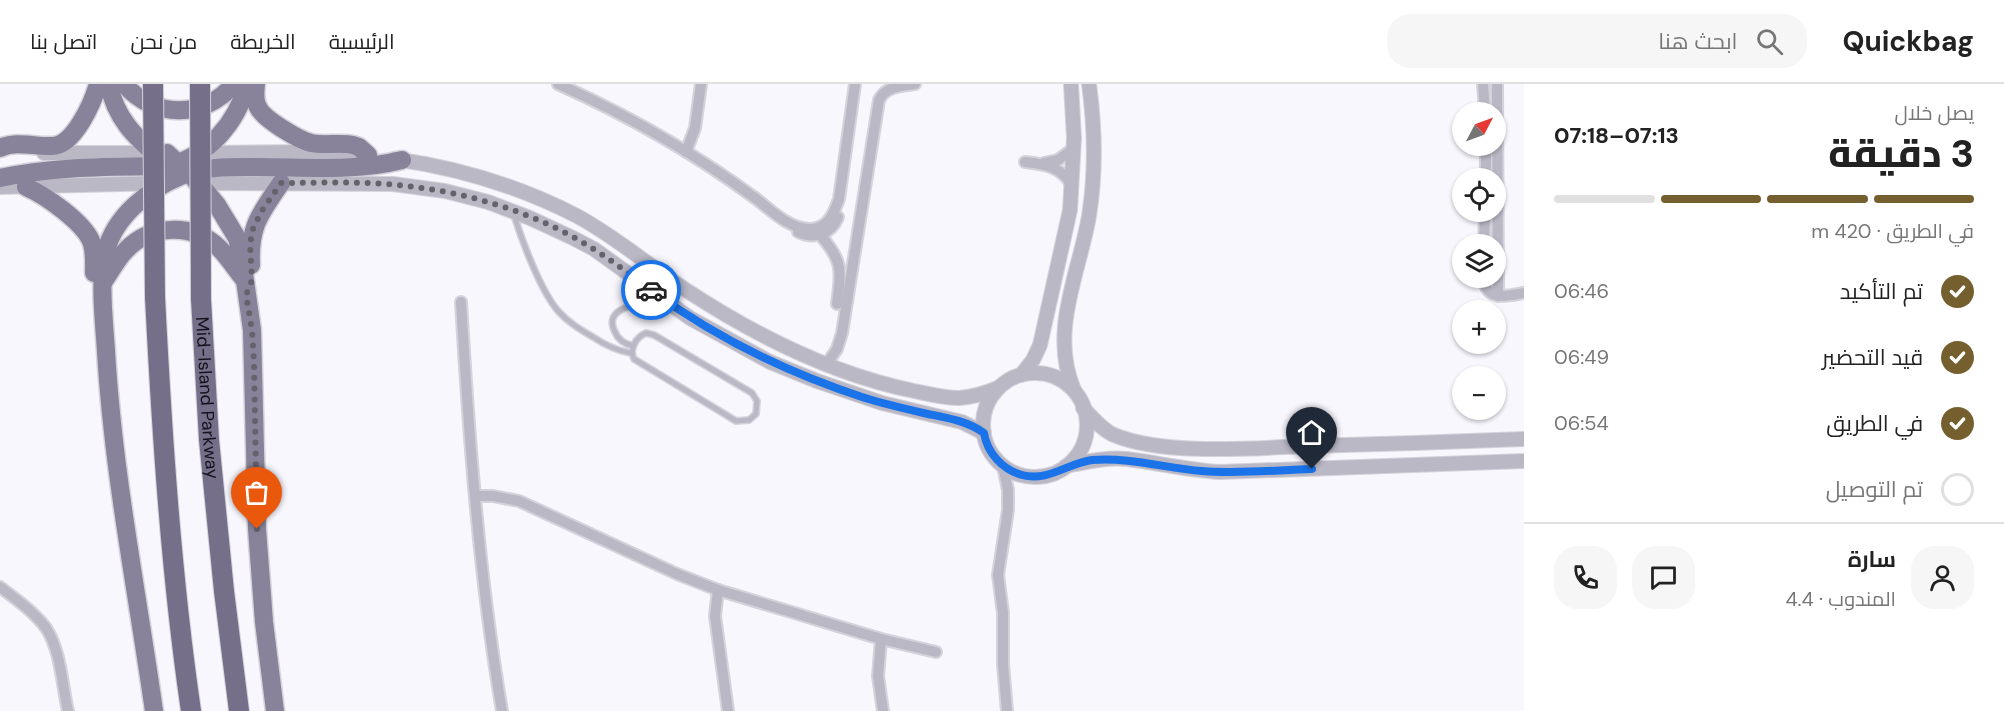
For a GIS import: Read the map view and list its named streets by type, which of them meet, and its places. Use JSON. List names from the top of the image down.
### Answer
{
  "streets": {
    "highway": ["Mid-Island Parkway"]
  },
  "north": "top right",
  "page": {
    "header": "Quickbag",
    "search": "ابحث هنا",
    "nav": [
      "الرئيسية",
      "الخريطة",
      "من نحن",
      "اتصل بنا"
    ],
    "heading": ["3 دقيقة", "يصل خلال", "07:13–07:18"],
    "panel": ["سارة", "المندوب · 4.4"],
    "map_buttons": ["+", "−"],
    "bar": "في الطريق · 420 m",
    "list": [
      ["تم التأكيد", "06:46"],
      ["قيد التحضير", "06:49"],
      ["في الطريق", "06:54"],
      "تم التوصيل"
    ]
  }
}
